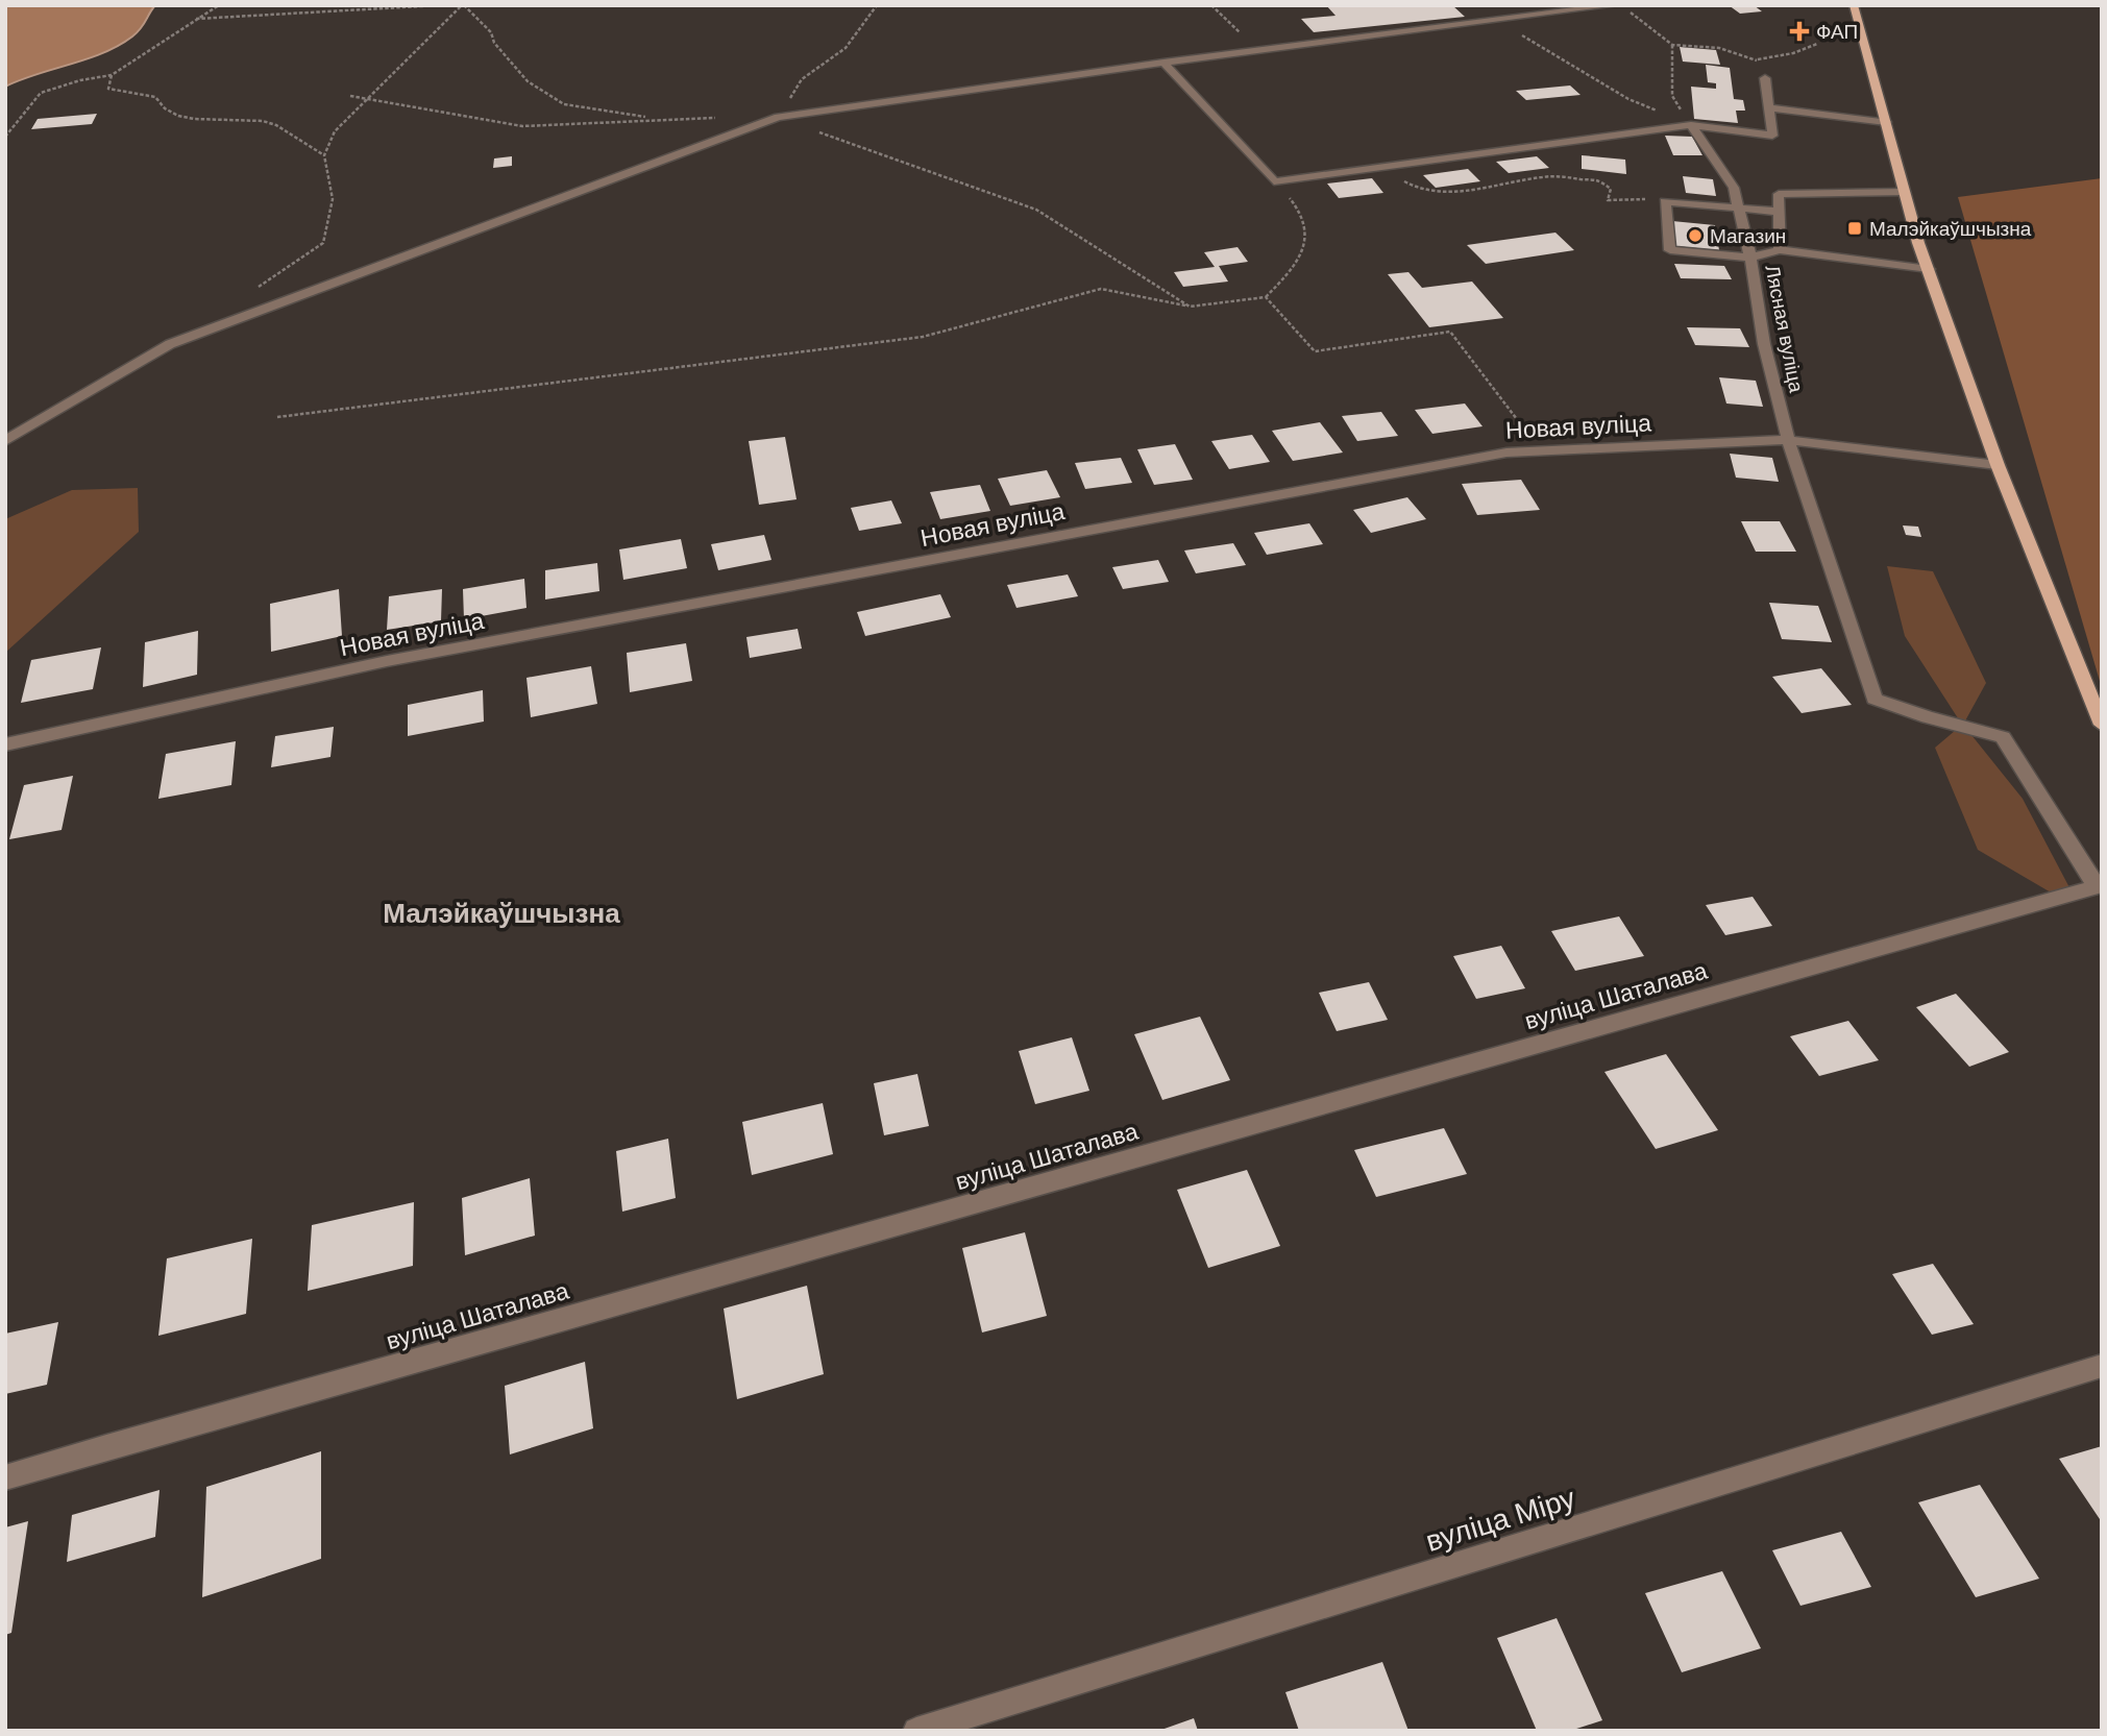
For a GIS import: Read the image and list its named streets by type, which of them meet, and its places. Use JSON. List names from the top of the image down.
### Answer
{
  "streets": {
    "street": [
      "Лясная вуліца",
      "Новая вуліца",
      "вуліца Шаталава",
      "вуліца Міру"
    ]
  },
  "crossings": [
    ["Лясная вуліца", "Новая вуліца"],
    ["Лясная вуліца", "вуліца Шаталава"]
  ],
  "districts": ["Малэйкаўшчызна"],
  "places": {
    "health": ["ФАП"],
    "transit": ["Малэйкаўшчызна"],
    "other": ["Магазин"]
  }
}
